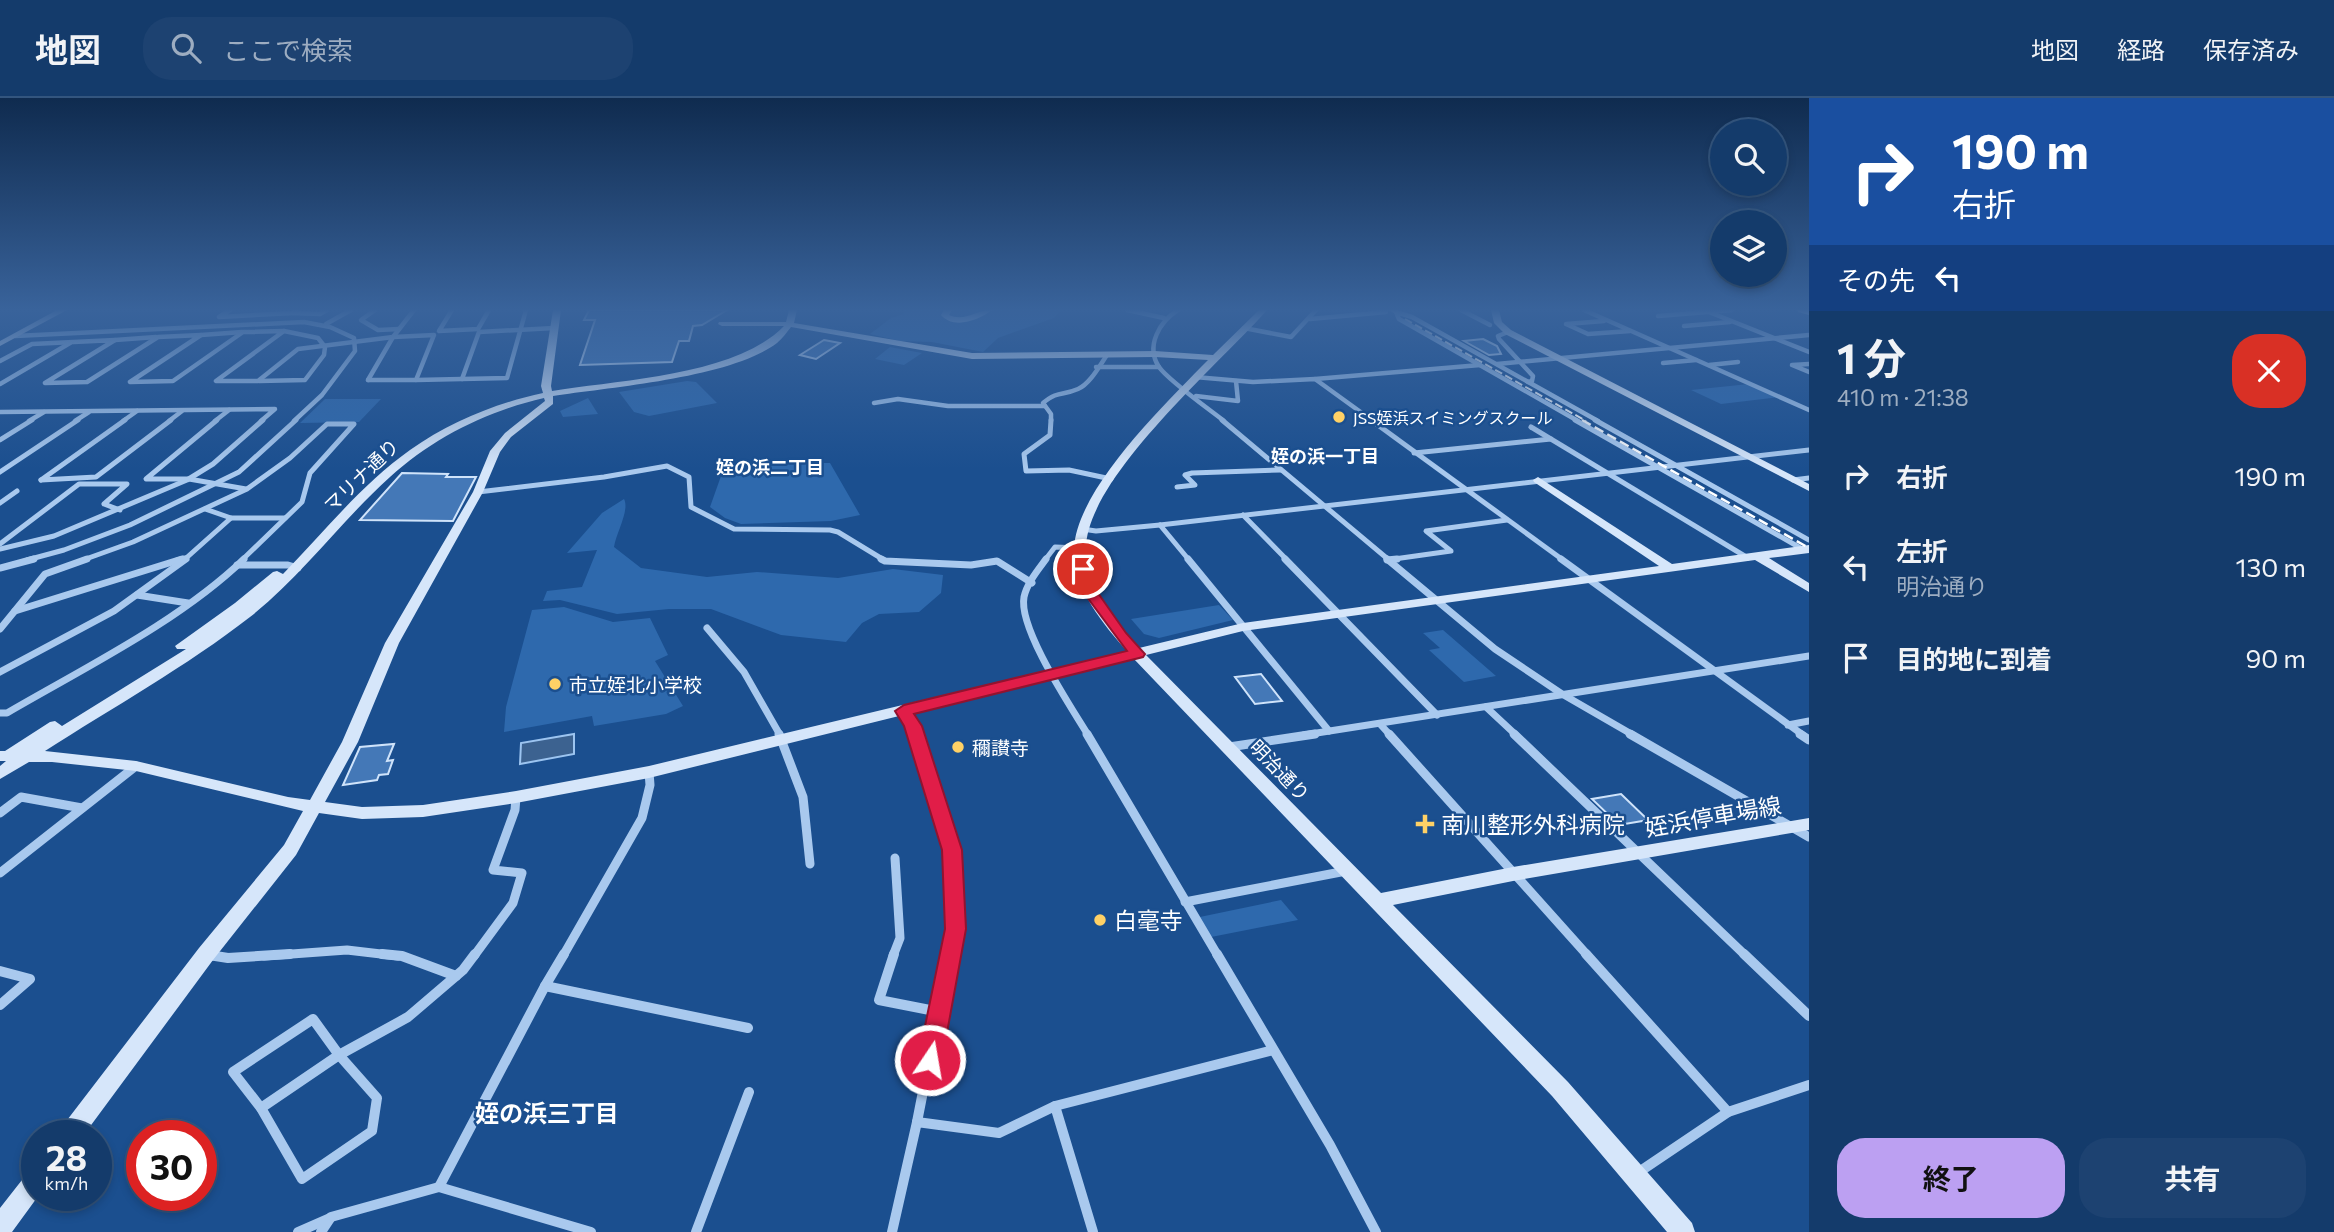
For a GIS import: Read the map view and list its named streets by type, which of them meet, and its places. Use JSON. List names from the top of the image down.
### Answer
{
  "streets": {
    "street": ["マリナ通り", "明治通り", "姪浜停車場線"]
  },
  "crossings": [
    ["明治通り", "姪浜停車場線"]
  ],
  "districts": ["姪の浜一丁目", "姪の浜二丁目", "姪の浜三丁目"],
  "places": {
    "other": [
      "JSS姪浜スイミングスクール",
      "市立姪北小学校",
      "穪讃寺",
      "白毫寺"
    ],
    "health": ["南川整形外科病院"]
  },
  "page": {
    "header": "地図",
    "search": "ここで検索",
    "nav": ["地図", "経路", "保存済み"],
    "turn": ["190 m", "右折"],
    "then": "その先",
    "heading": ["1 分", "410 m · 21:38"],
    "list": [
      {
        "name": "右折",
        "value": "190 m"
      },
      {
        "name": "左折",
        "note": "明治通り",
        "value": "130 m"
      },
      {
        "name": "目的地に到着",
        "value": "90 m"
      }
    ],
    "speed": "28 km/h",
    "limit": "30",
    "buttons": ["終了", "共有"]
  }
}
